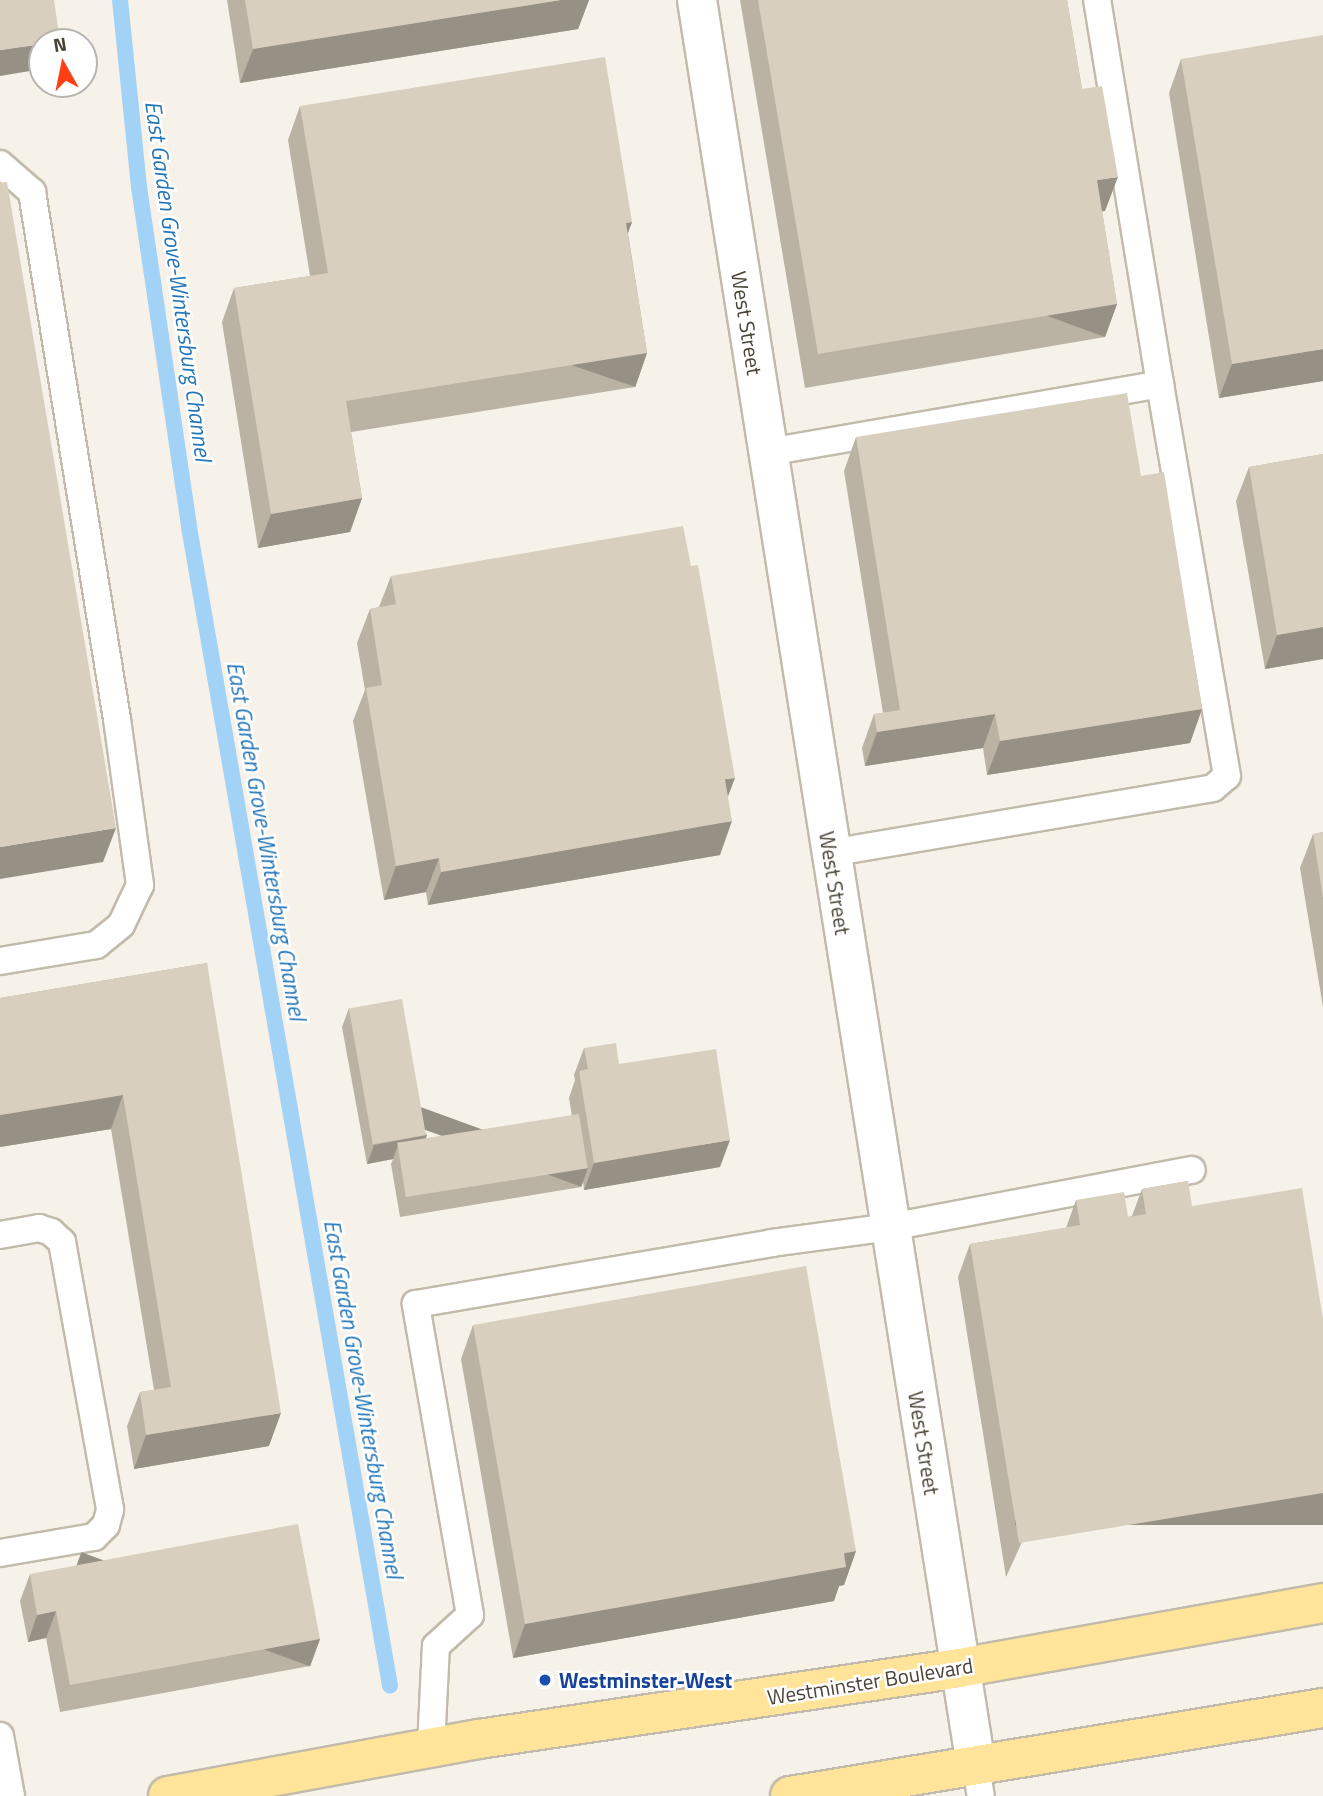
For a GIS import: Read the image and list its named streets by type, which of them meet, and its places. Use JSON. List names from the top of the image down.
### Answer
{
  "streets": {
    "main road": ["Westminster Boulevard"],
    "street": ["West Street"]
  },
  "crossings": [
    ["West Street", "Westminster Boulevard"]
  ],
  "water": ["East Garden Grove-Wintersburg Channel"],
  "places": ["Westminster-West"],
  "north": "top"
}
